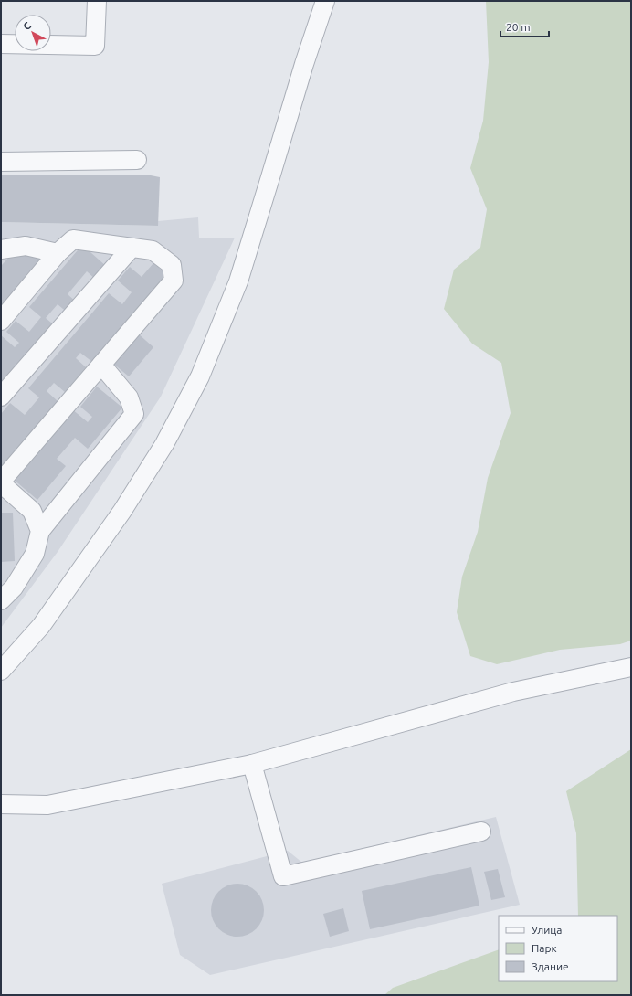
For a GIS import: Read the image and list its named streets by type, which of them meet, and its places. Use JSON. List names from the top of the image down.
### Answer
{
  "legend": ["Улица", "Парк", "Здание"],
  "scale_bar": "20 m",
  "north": "top left"
}
